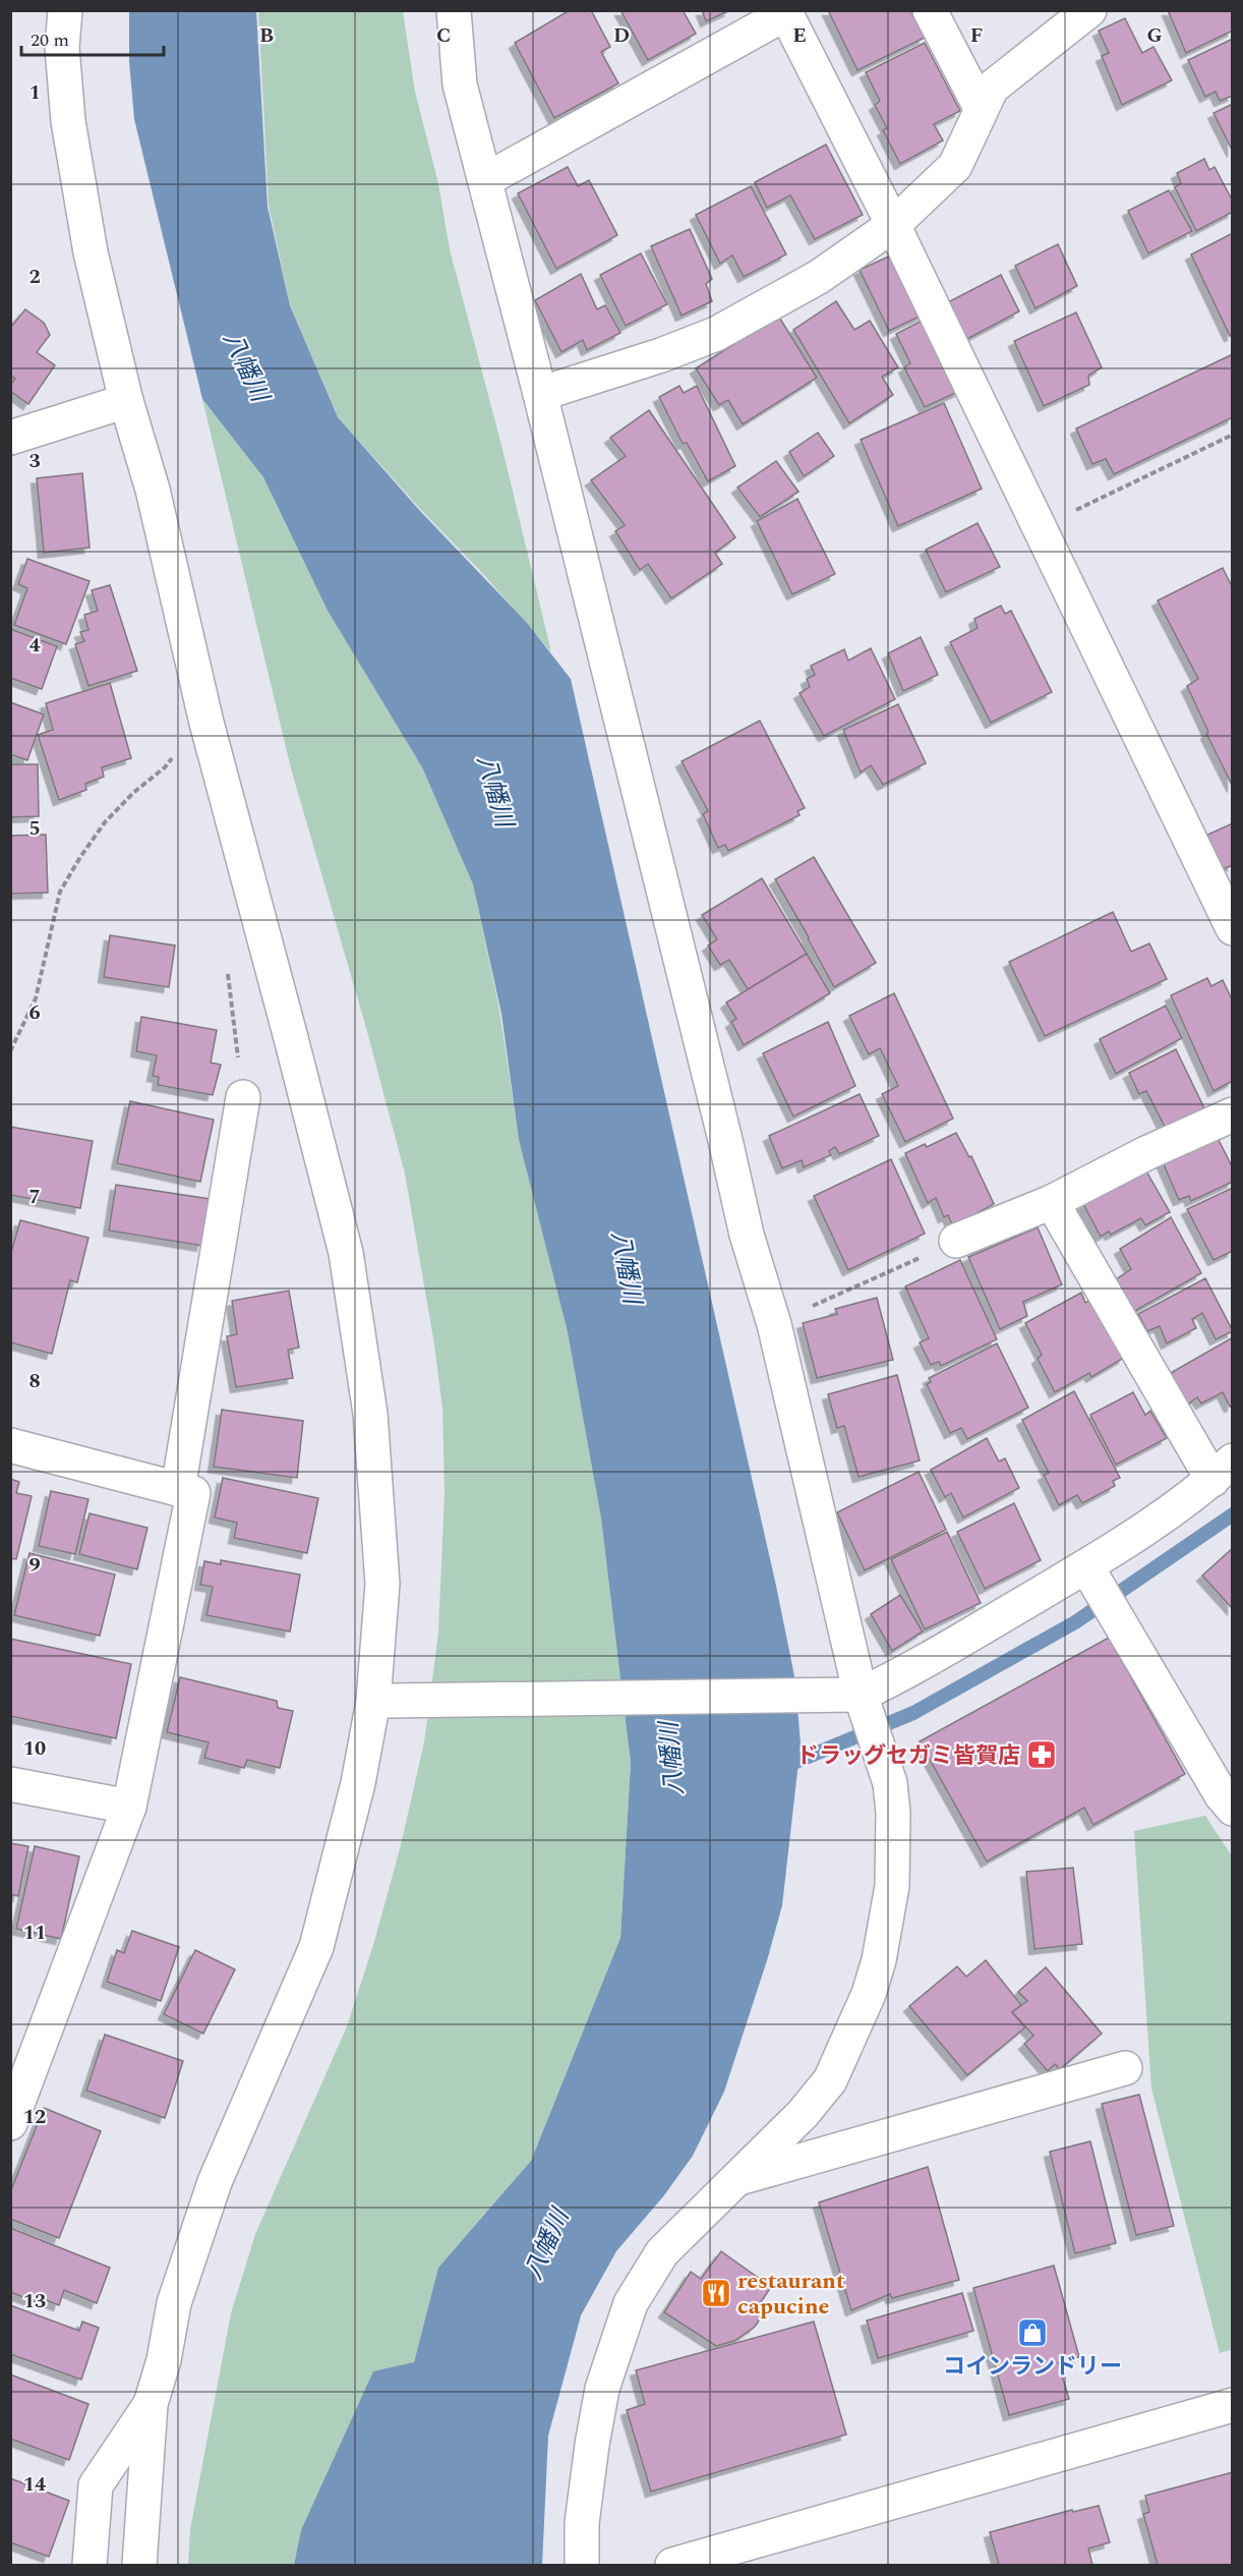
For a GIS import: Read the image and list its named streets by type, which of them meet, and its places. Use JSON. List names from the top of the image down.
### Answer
{
  "water": ["八幡川"],
  "places": {
    "pharmacy": ["ドラッグセガミ皆賀店"],
    "restaurant": ["restaurant capucine"],
    "shop": ["コインランドリー"]
  },
  "scale_bar": "20 m",
  "grid": {
    "columns": [
      "B",
      "C",
      "D",
      "E",
      "F",
      "G"
    ],
    "rows": [
      "1",
      "2",
      "3",
      "4",
      "5",
      "6",
      "7",
      "8",
      "9",
      "10",
      "11",
      "12",
      "13",
      "14"
    ]
  }
}
